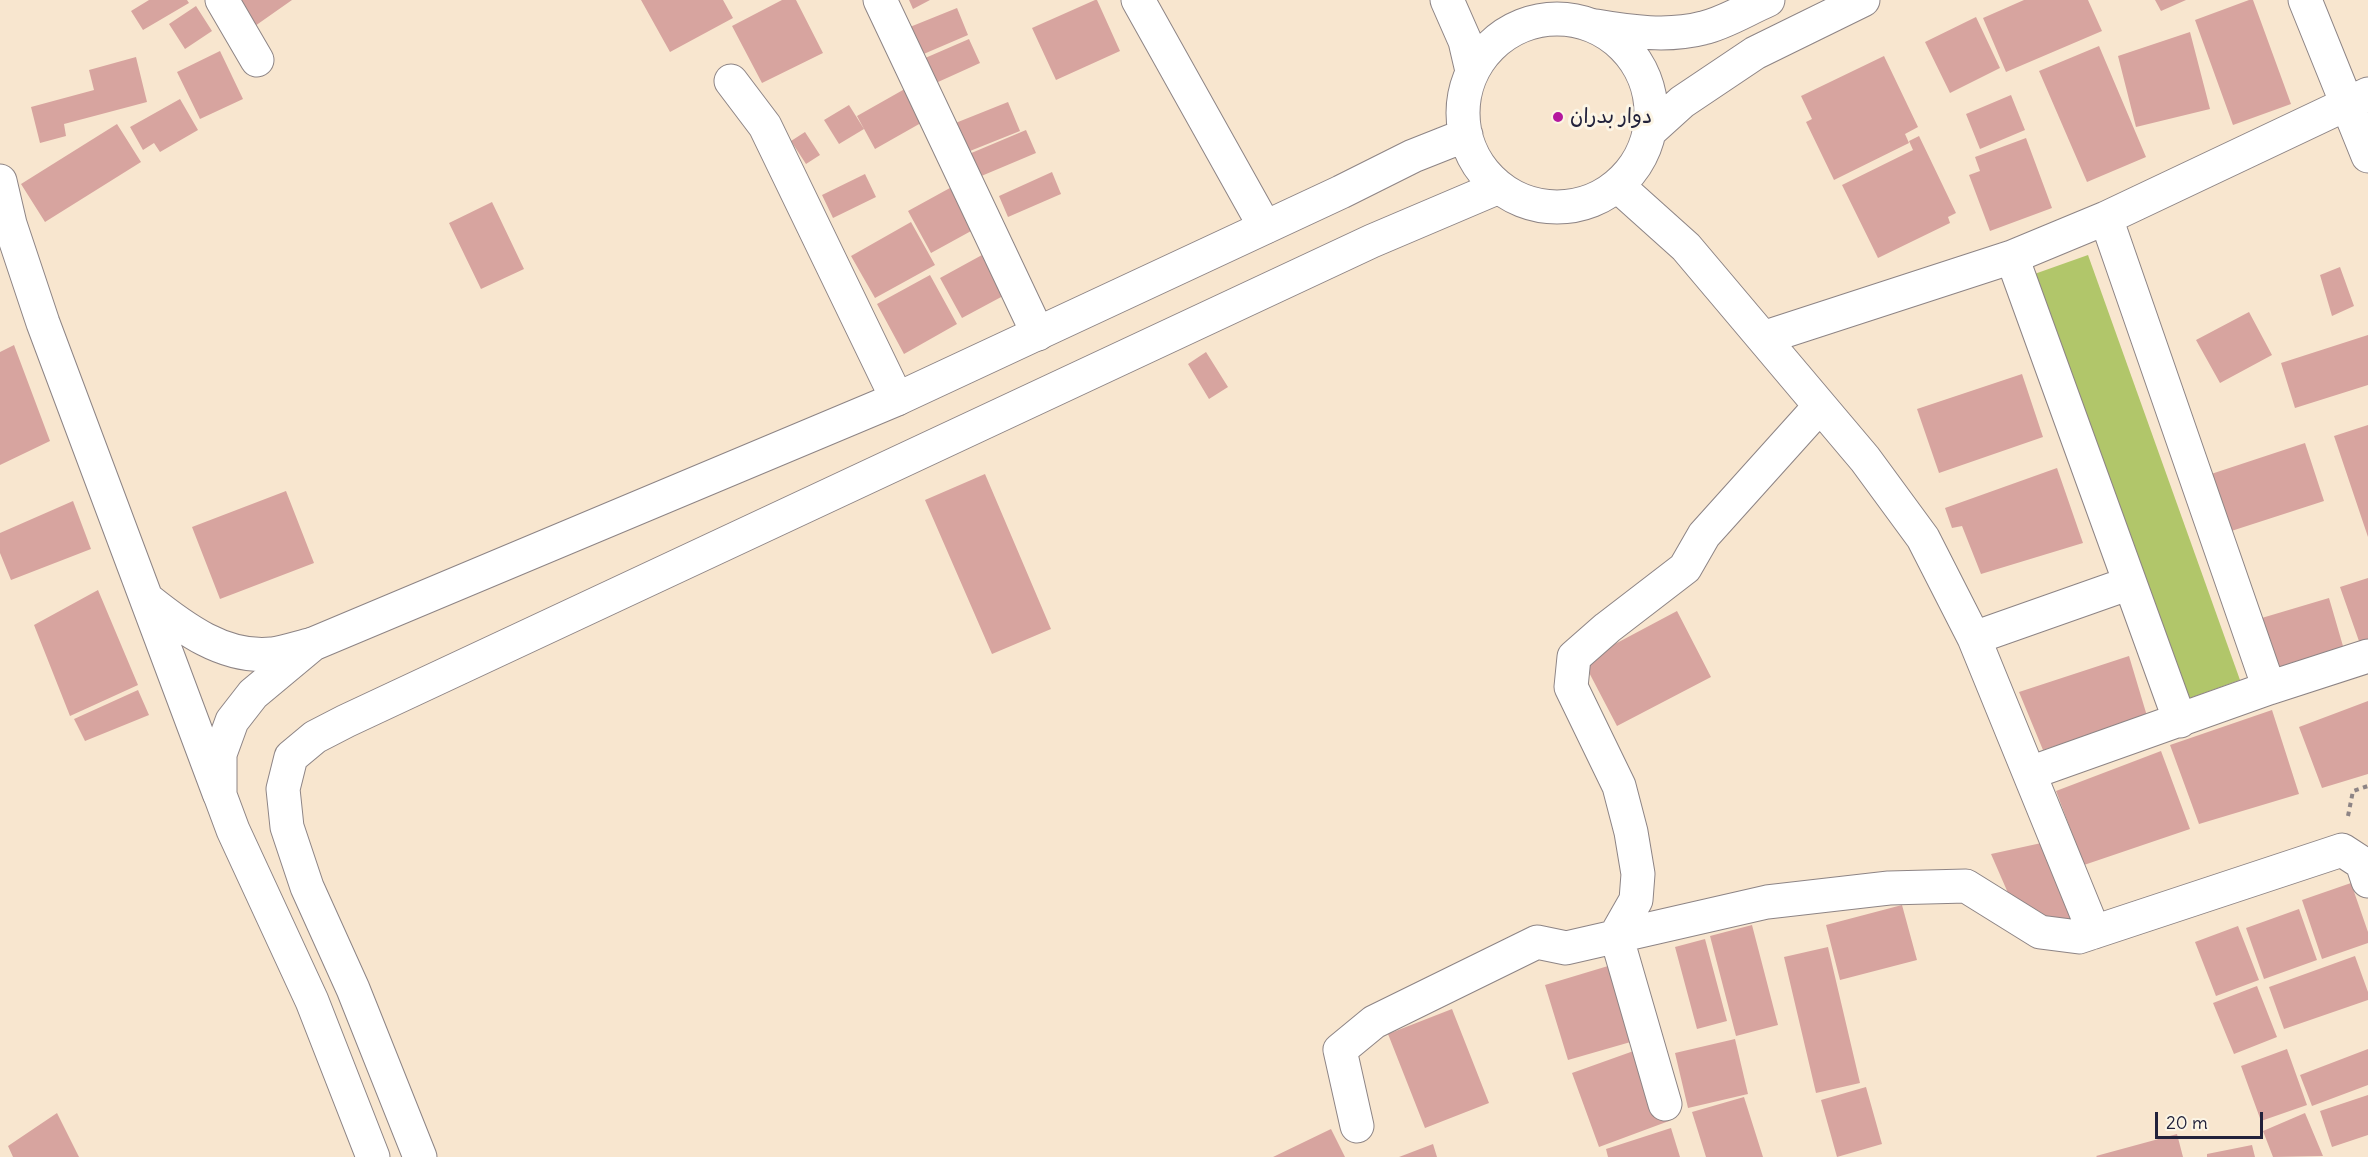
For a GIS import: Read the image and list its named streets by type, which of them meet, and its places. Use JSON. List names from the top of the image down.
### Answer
{
  "places": ["دوار بدران"],
  "scale_bar": "20 m"
}
